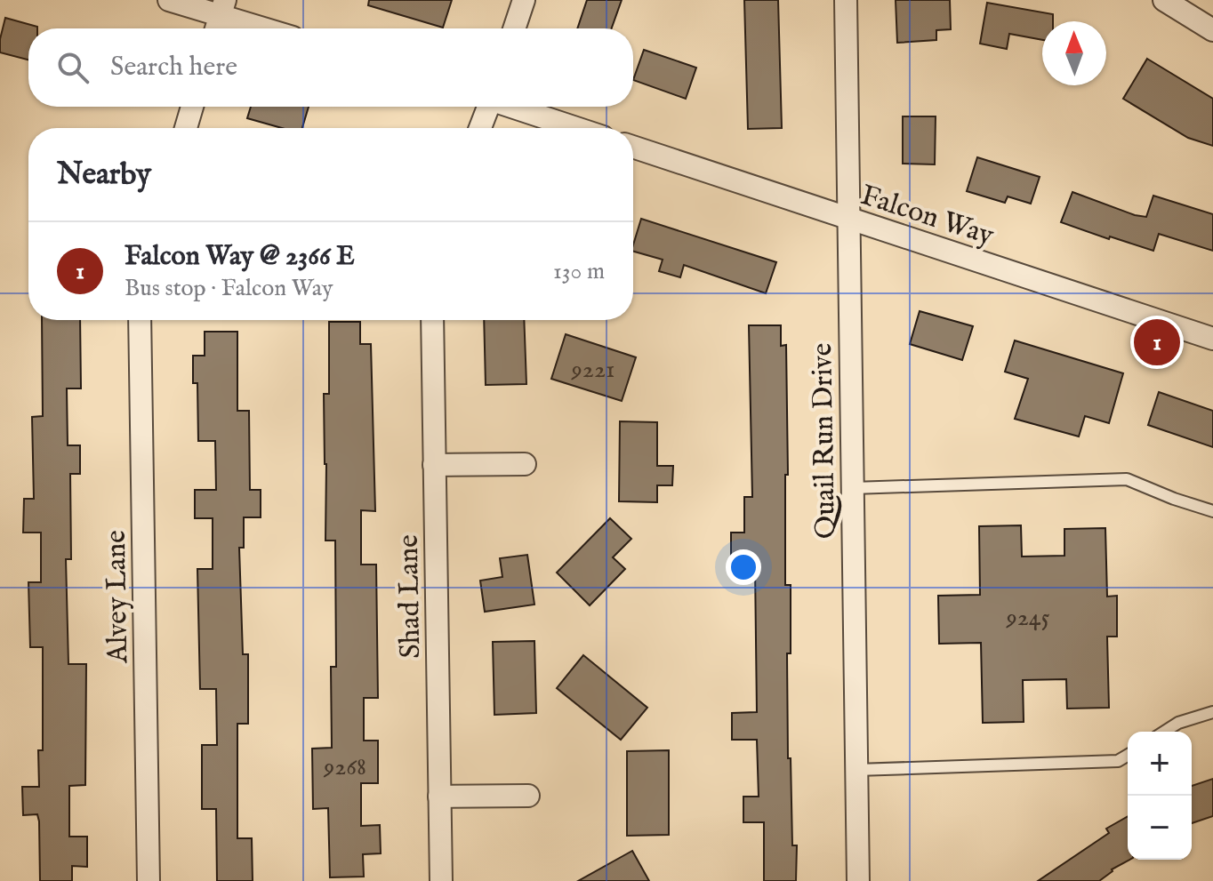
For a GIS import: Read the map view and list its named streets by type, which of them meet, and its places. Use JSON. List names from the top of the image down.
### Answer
{
  "streets": {
    "street": [
      "Falcon Way",
      "Quail Run Drive",
      "Alvey Lane",
      "Shad Lane"
    ]
  },
  "crossings": [
    ["Falcon Way", "Quail Run Drive"]
  ],
  "house_numbers": ["9221", "9245", "9268"],
  "north": "top",
  "page": {
    "search": "Search here",
    "heading": "Nearby",
    "list": [
      {
        "mark": "1",
        "name": "Falcon Way @ 2366 E",
        "note": "Bus stop · Falcon Way",
        "value": "130 m"
      }
    ],
    "pins": "1",
    "map_buttons": ["+", "−"]
  }
}
